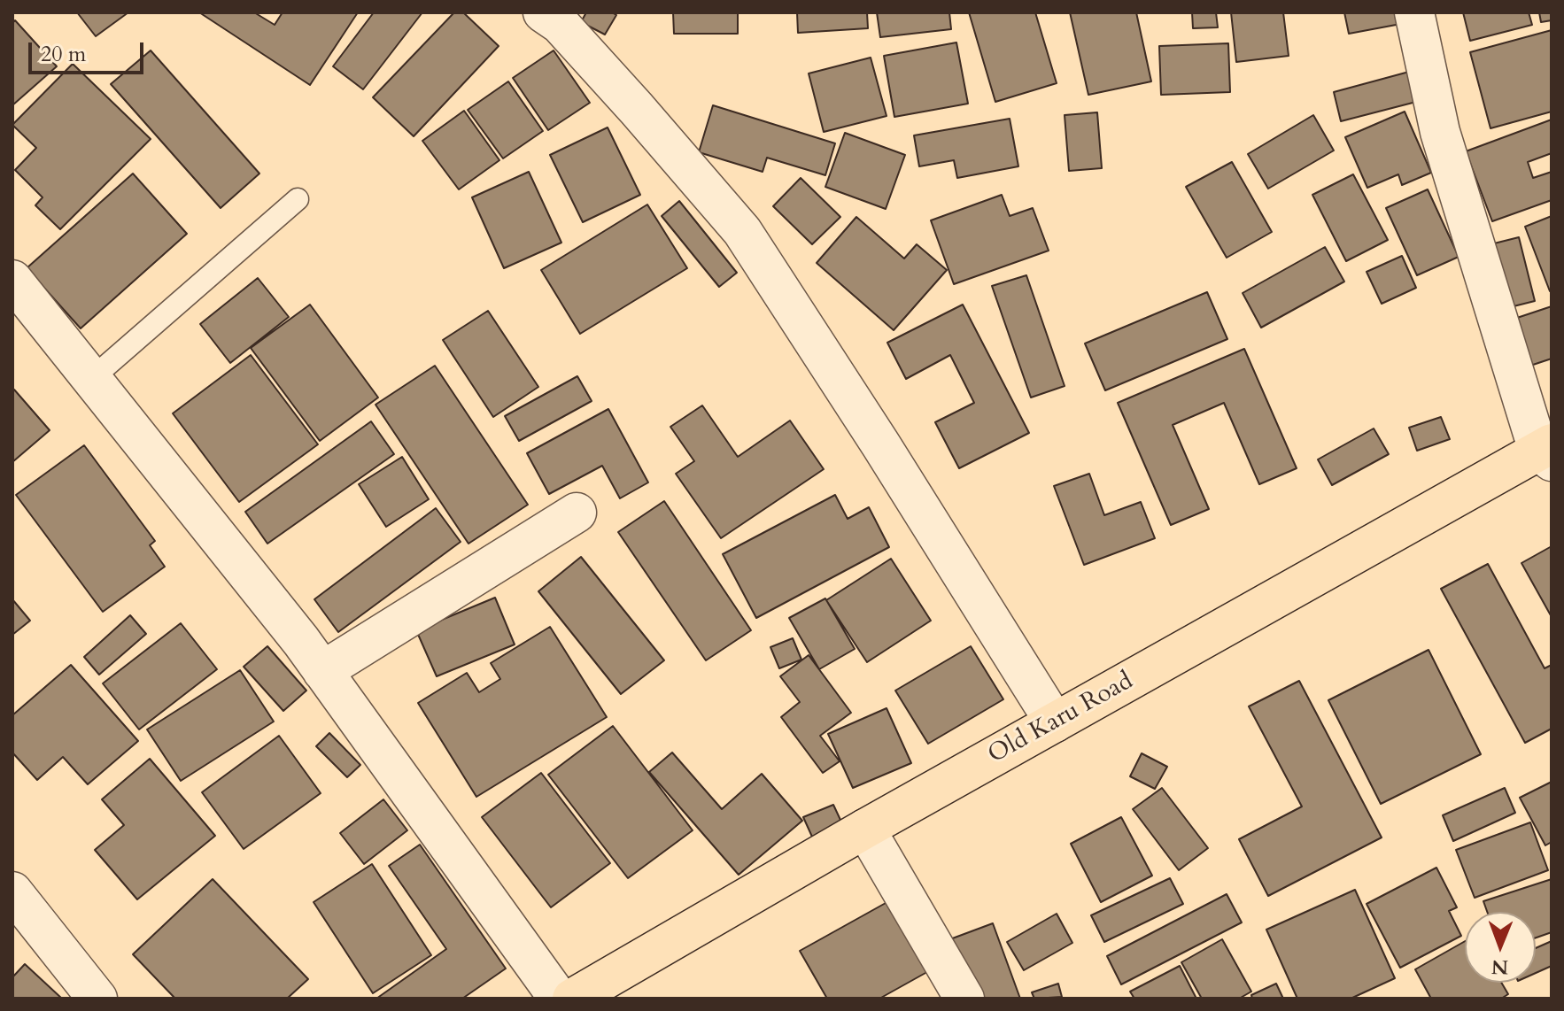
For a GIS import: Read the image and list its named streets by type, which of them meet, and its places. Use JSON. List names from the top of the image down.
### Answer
{
  "streets": {
    "main road": ["Old Karu Road"]
  },
  "scale_bar": "20 m",
  "north": "bottom"
}
